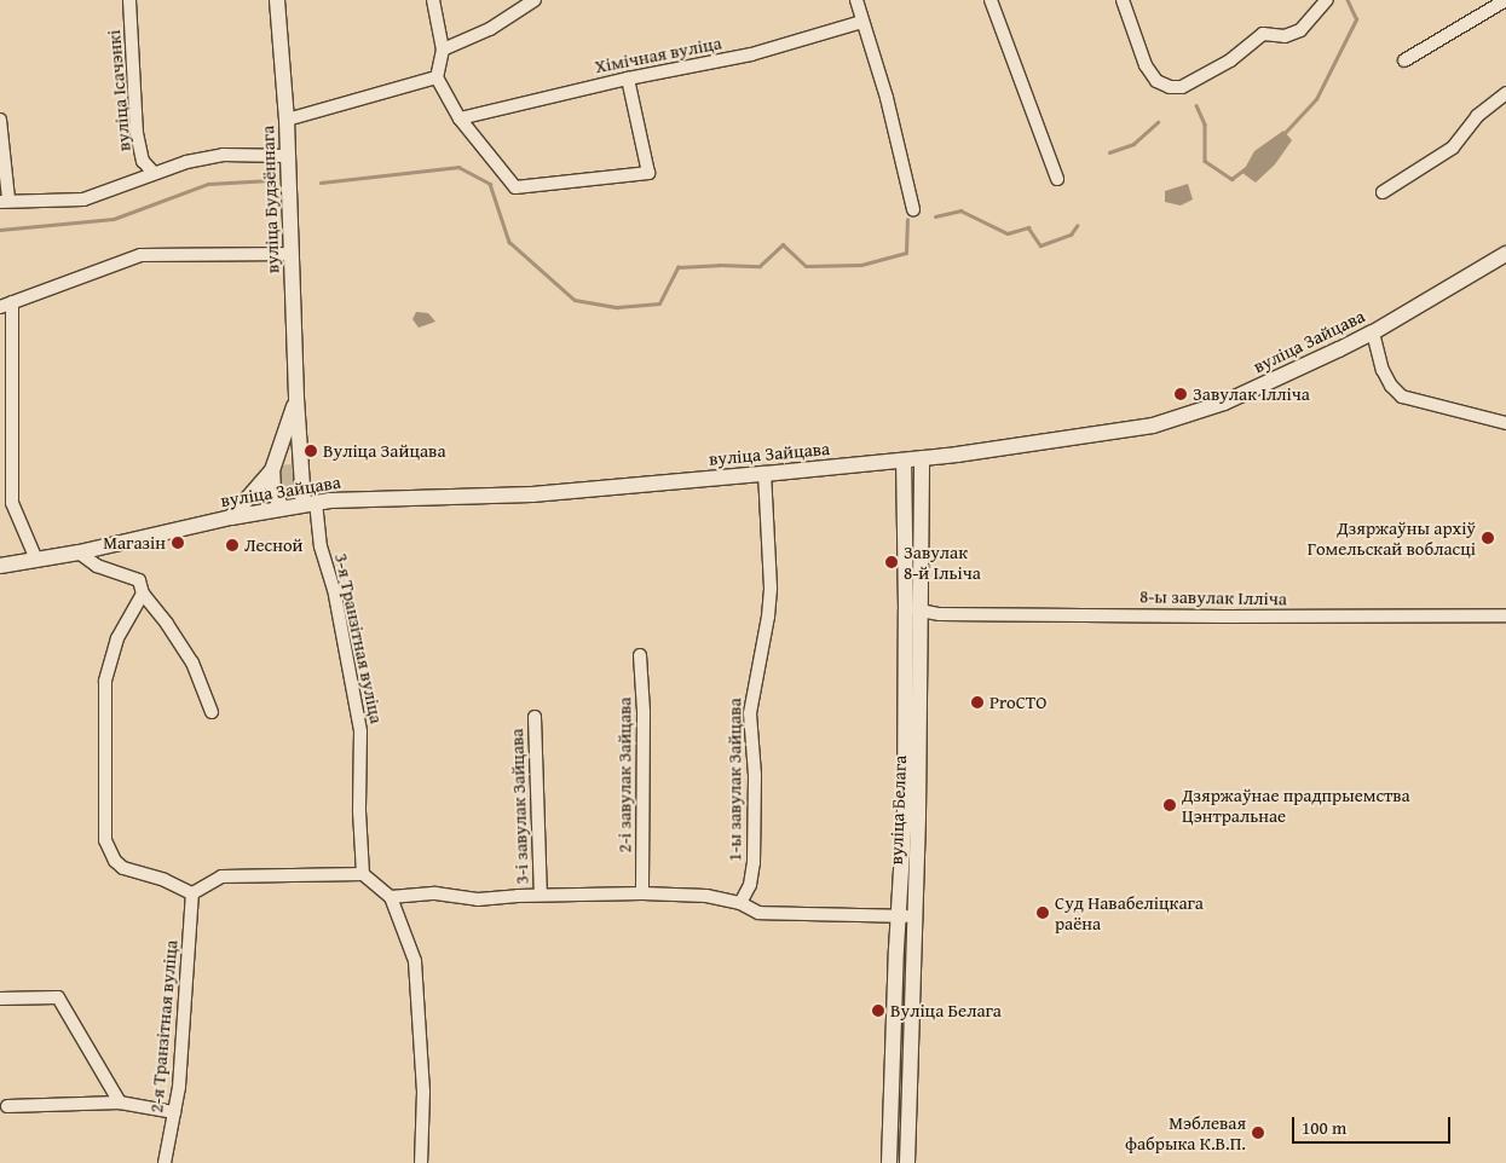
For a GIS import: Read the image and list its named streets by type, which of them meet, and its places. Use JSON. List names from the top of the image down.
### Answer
{
  "streets": {
    "street": [
      "Хімічная вуліца",
      "вуліца Ісачэнкі",
      "вуліца Будзённага",
      "вуліца Зайцава",
      "8-ы завулак Ілліча",
      "3-я Транзітная вуліца",
      "2-і завулак Зайцава",
      "1-ы завулак Зайцава",
      "3-і завулак Зайцава",
      "вуліца Белага",
      "2-я Транзітная вуліца"
    ]
  },
  "crossings": [
    ["вуліца Будзённага", "вуліца Зайцава"],
    ["вуліца Будзённага", "3-я Транзітная вуліца"],
    ["вуліца Зайцава", "3-я Транзітная вуліца"],
    ["вуліца Зайцава", "1-ы завулак Зайцава"],
    ["вуліца Зайцава", "вуліца Белага"],
    ["8-ы завулак Ілліча", "вуліца Белага"]
  ],
  "places": [
    "Завулак Ілліча",
    "Вуліца Зайцава",
    "Дзяржаўны архіў Гомельскай вобласці",
    "Магазін",
    "Лесной",
    "Завулак 8-й Ільіча",
    "ProСТО",
    "Дзяржаўнае прадпрыемства Цэнтральнае",
    "Суд Навабеліцкага раёна",
    "Вуліца Белага",
    "Мэблевая фабрыка К.В.П."
  ],
  "scale_bar": "100 m"
}
